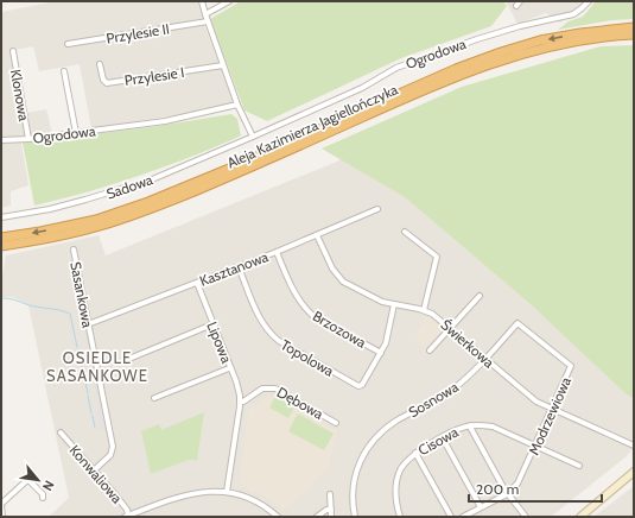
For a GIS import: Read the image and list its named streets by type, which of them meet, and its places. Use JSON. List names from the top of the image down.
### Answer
{
  "streets": {
    "highway": ["Aleja Kazimierza Jagiellończyka"],
    "street": [
      "Przylesie II",
      "Ogrodowa",
      "Przylesie I",
      "Klonowa",
      "Sadowa",
      "Kasztanowa",
      "Sasankowa",
      "Brzozowa",
      "Lipowa",
      "Świerkowa",
      "Topolowa",
      "Sosnowa",
      "Dębowa",
      "Modrzewiowa",
      "Cisowa",
      "Konwaliowa"
    ]
  },
  "crossings": [
    ["Ogrodowa", "Klonowa"],
    ["Ogrodowa", "Sadowa"],
    ["Kasztanowa", "Sasankowa"],
    ["Kasztanowa", "Brzozowa"],
    ["Kasztanowa", "Lipowa"],
    ["Kasztanowa", "Świerkowa"],
    ["Kasztanowa", "Topolowa"],
    ["Sasankowa", "Konwaliowa"],
    ["Brzozowa", "Topolowa"],
    ["Lipowa", "Dębowa"],
    ["Świerkowa", "Sosnowa"],
    ["Świerkowa", "Modrzewiowa"],
    ["Sosnowa", "Modrzewiowa"],
    ["Modrzewiowa", "Cisowa"]
  ],
  "districts": ["OSIEDLE SASANKOWE"],
  "scale_bar": "200 m",
  "north": "bottom right"
}
